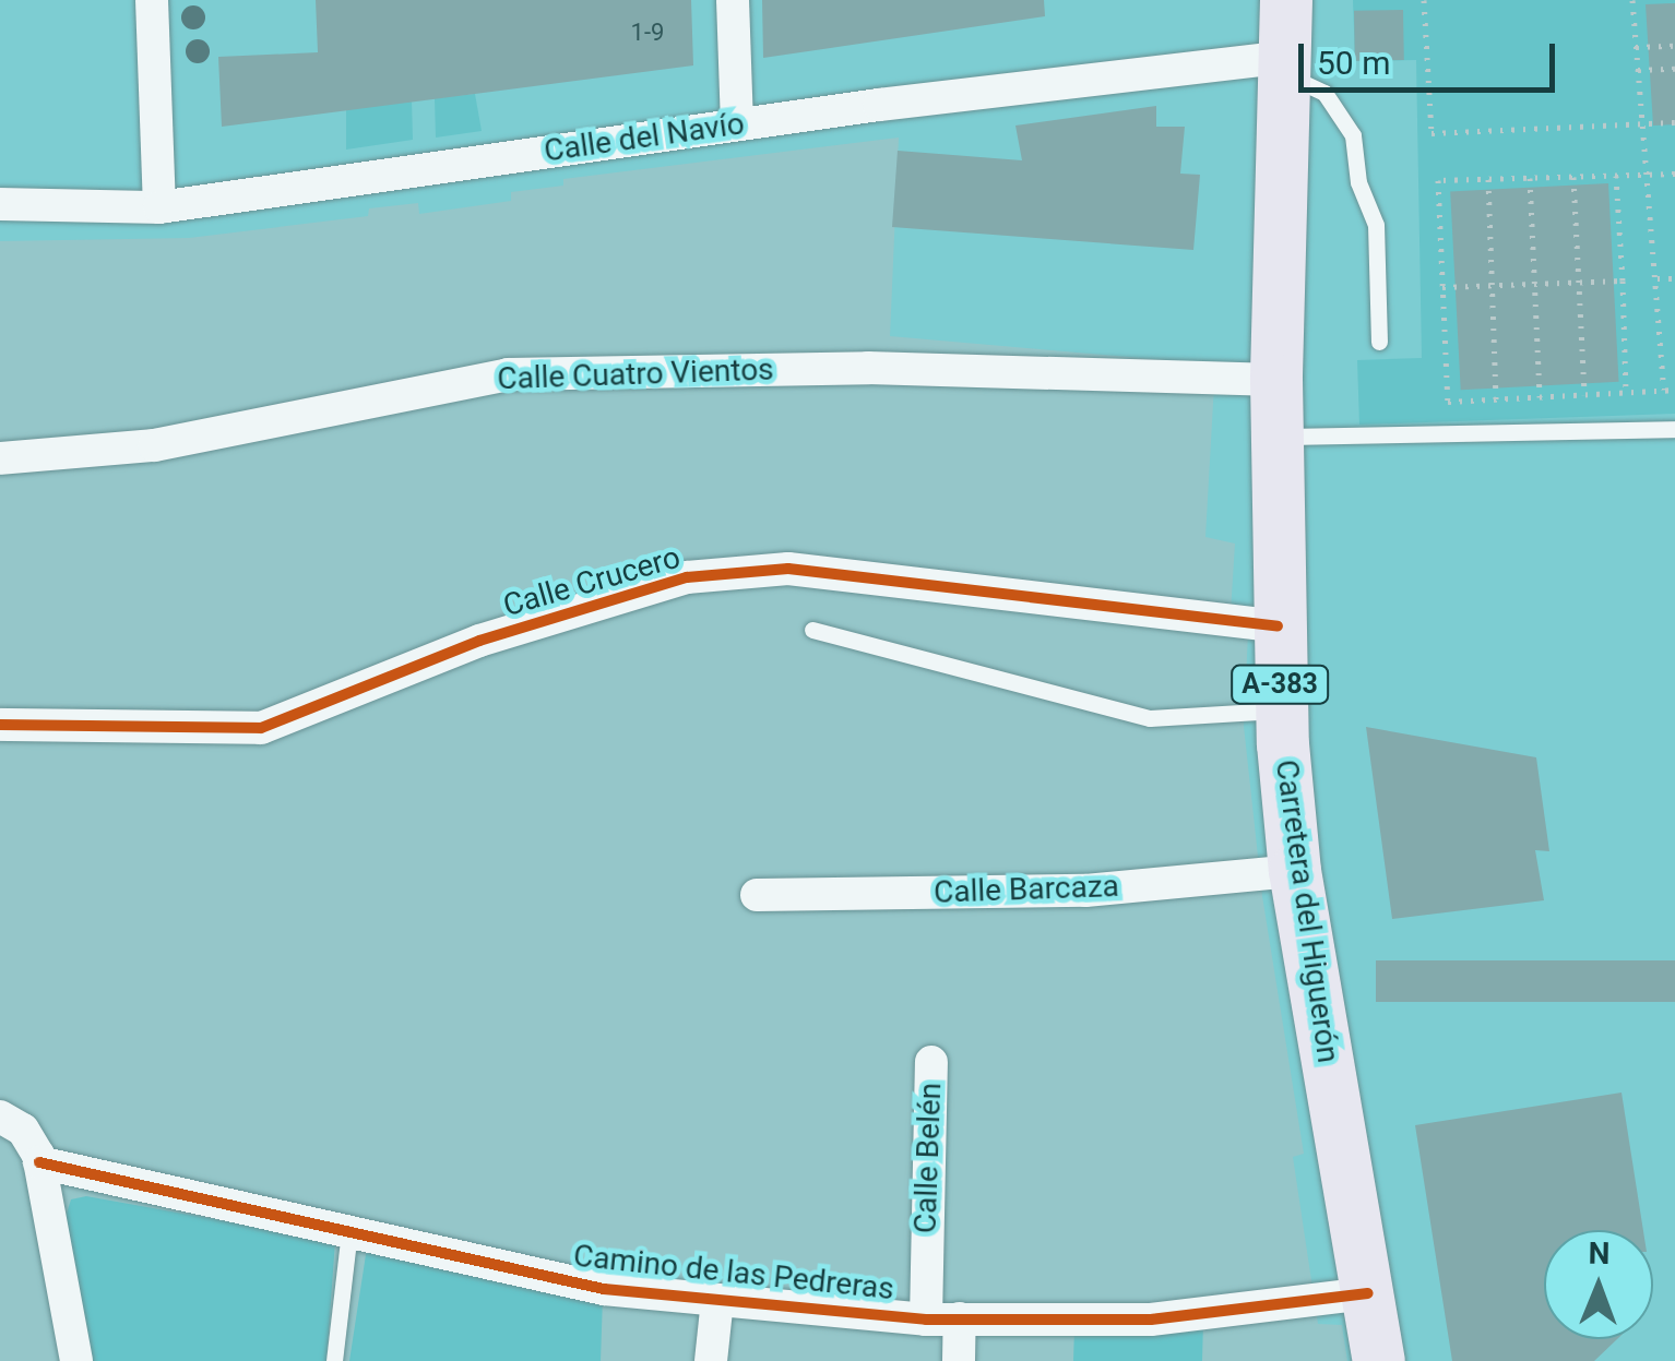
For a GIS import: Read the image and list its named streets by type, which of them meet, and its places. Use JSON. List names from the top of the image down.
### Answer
{
  "streets": {
    "main road": ["A-383", "Carretera del Higuerón"],
    "street": [
      "Calle del Navío",
      "Calle Cuatro Vientos",
      "Calle Crucero",
      "Calle Barcaza",
      "Calle Belén",
      "Camino de las Pedreras"
    ]
  },
  "crossings": [
    ["Calle del Navío", "Carretera del Higuerón"],
    ["Calle Cuatro Vientos", "Carretera del Higuerón"],
    ["Calle Crucero", "Carretera del Higuerón"],
    ["Calle Barcaza", "Carretera del Higuerón"],
    ["Carretera del Higuerón", "Camino de las Pedreras"],
    ["Calle Belén", "Camino de las Pedreras"]
  ],
  "house_numbers": ["1-9"],
  "scale_bar": "50 m",
  "north": "top"
}
